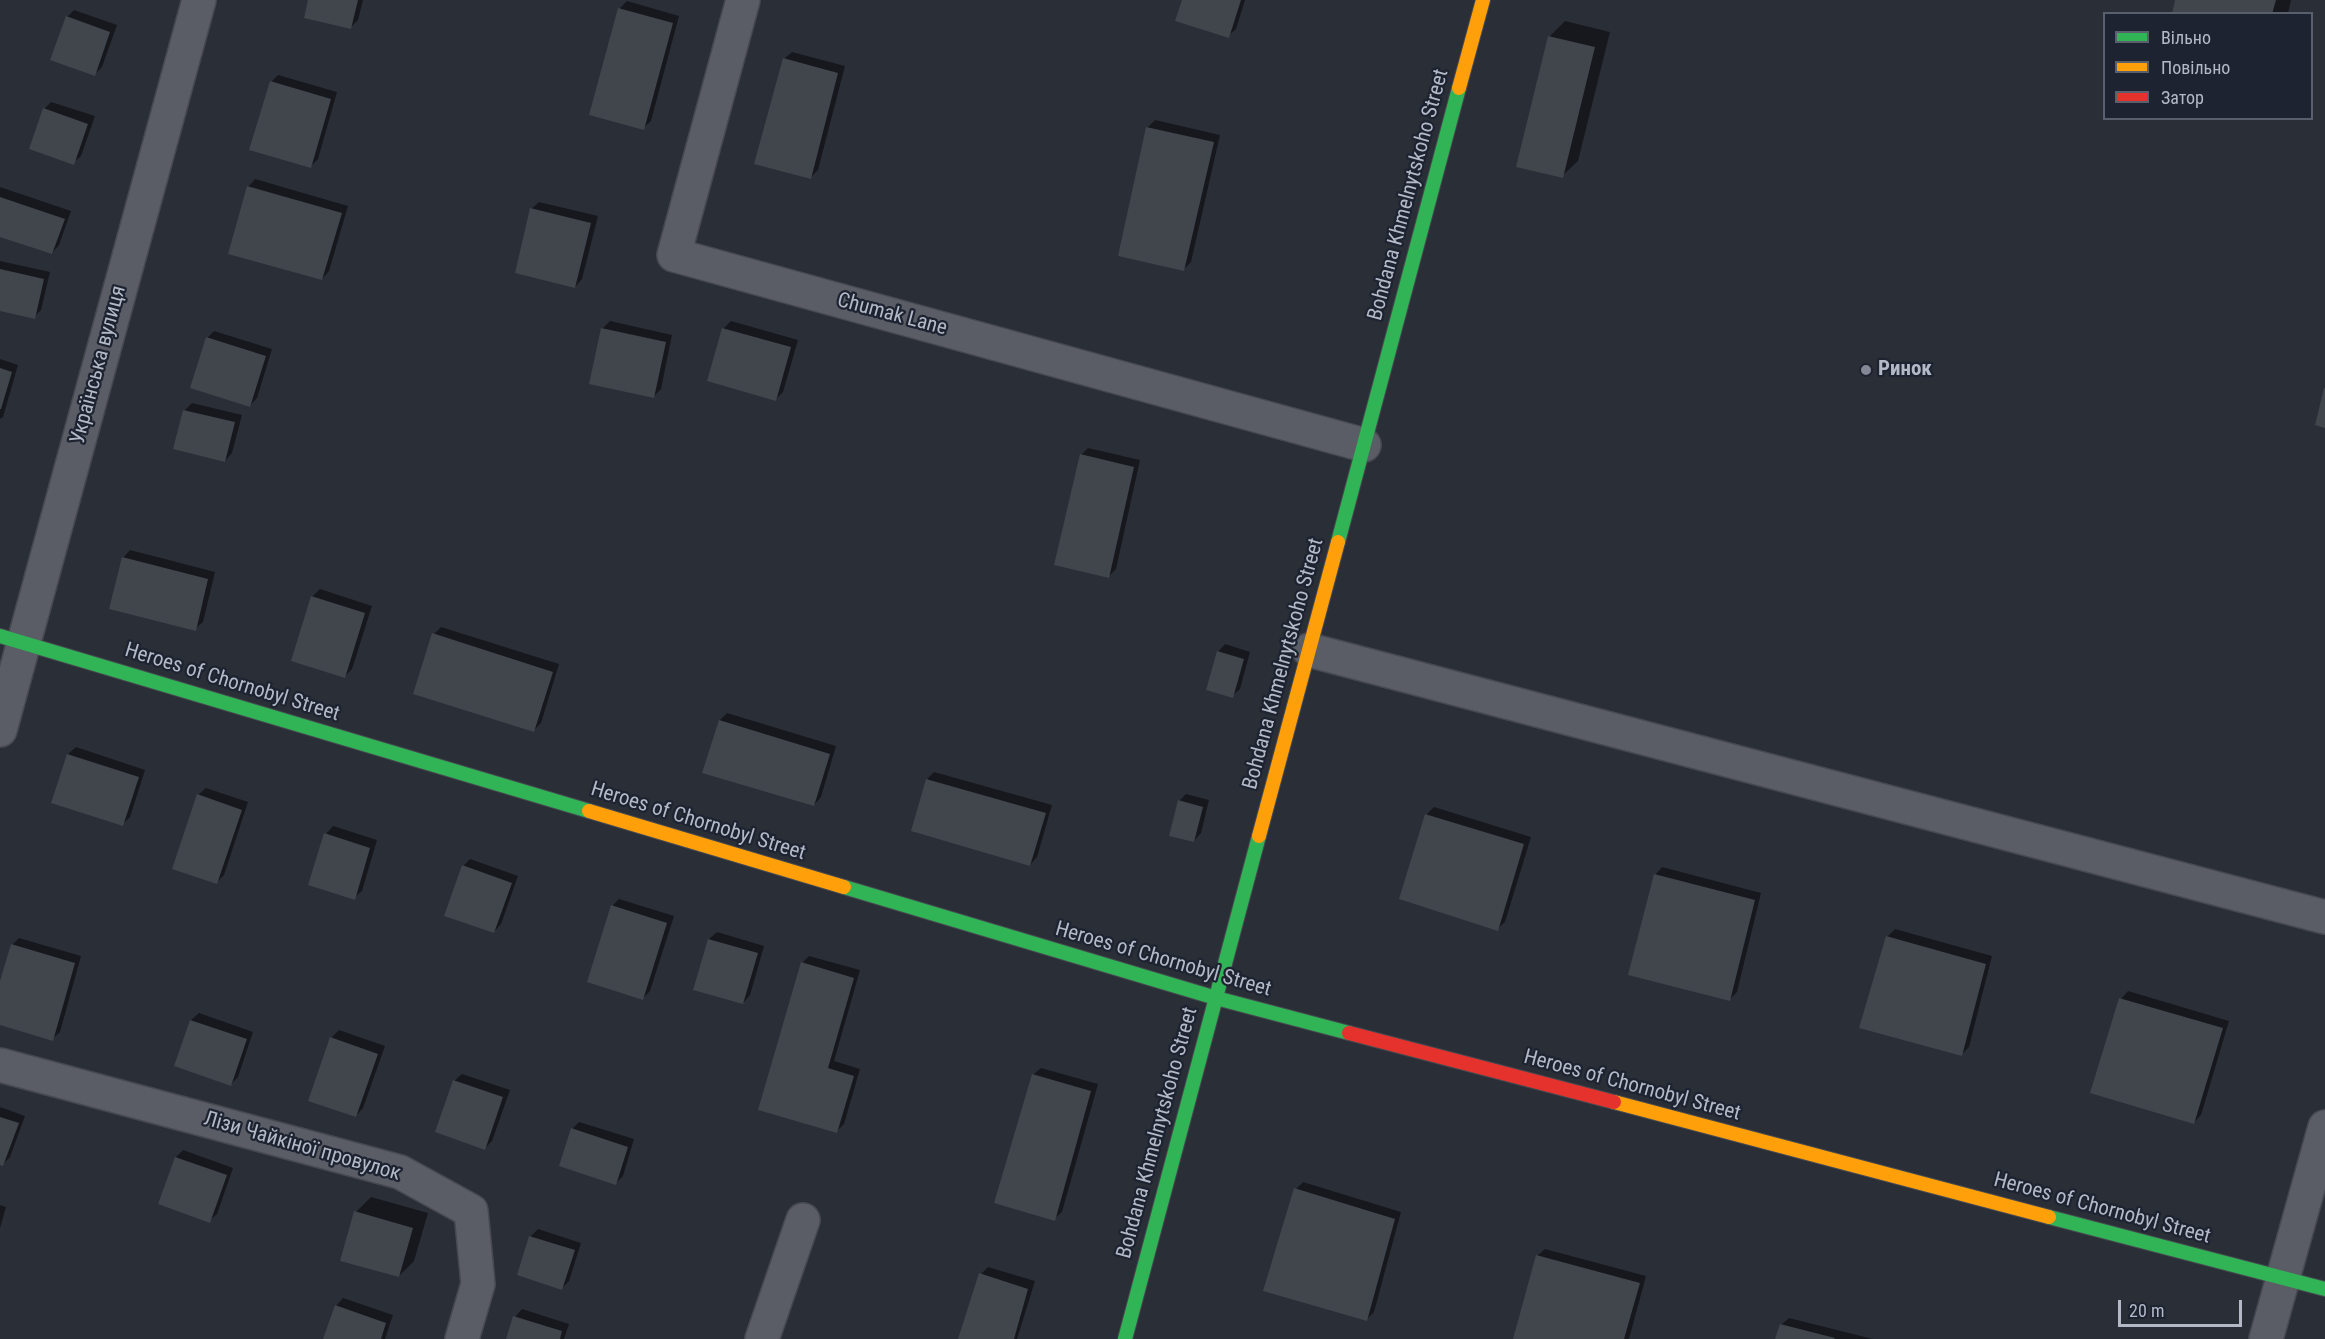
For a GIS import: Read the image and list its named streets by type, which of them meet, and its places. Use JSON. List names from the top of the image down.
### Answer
{
  "streets": {
    "street": [
      "Bohdana Khmelnytskoho Street",
      "Chumak Lane",
      "Українська вулиця",
      "Heroes of Chornobyl Street",
      "Лізи Чайкіної провулок"
    ]
  },
  "crossings": [
    ["Bohdana Khmelnytskoho Street", "Chumak Lane"],
    ["Bohdana Khmelnytskoho Street", "Heroes of Chornobyl Street"],
    ["Українська вулиця", "Heroes of Chornobyl Street"]
  ],
  "places": ["Ринок"],
  "legend": ["Вільно", "Повільно", "Затор"],
  "scale_bar": "20 m"
}
